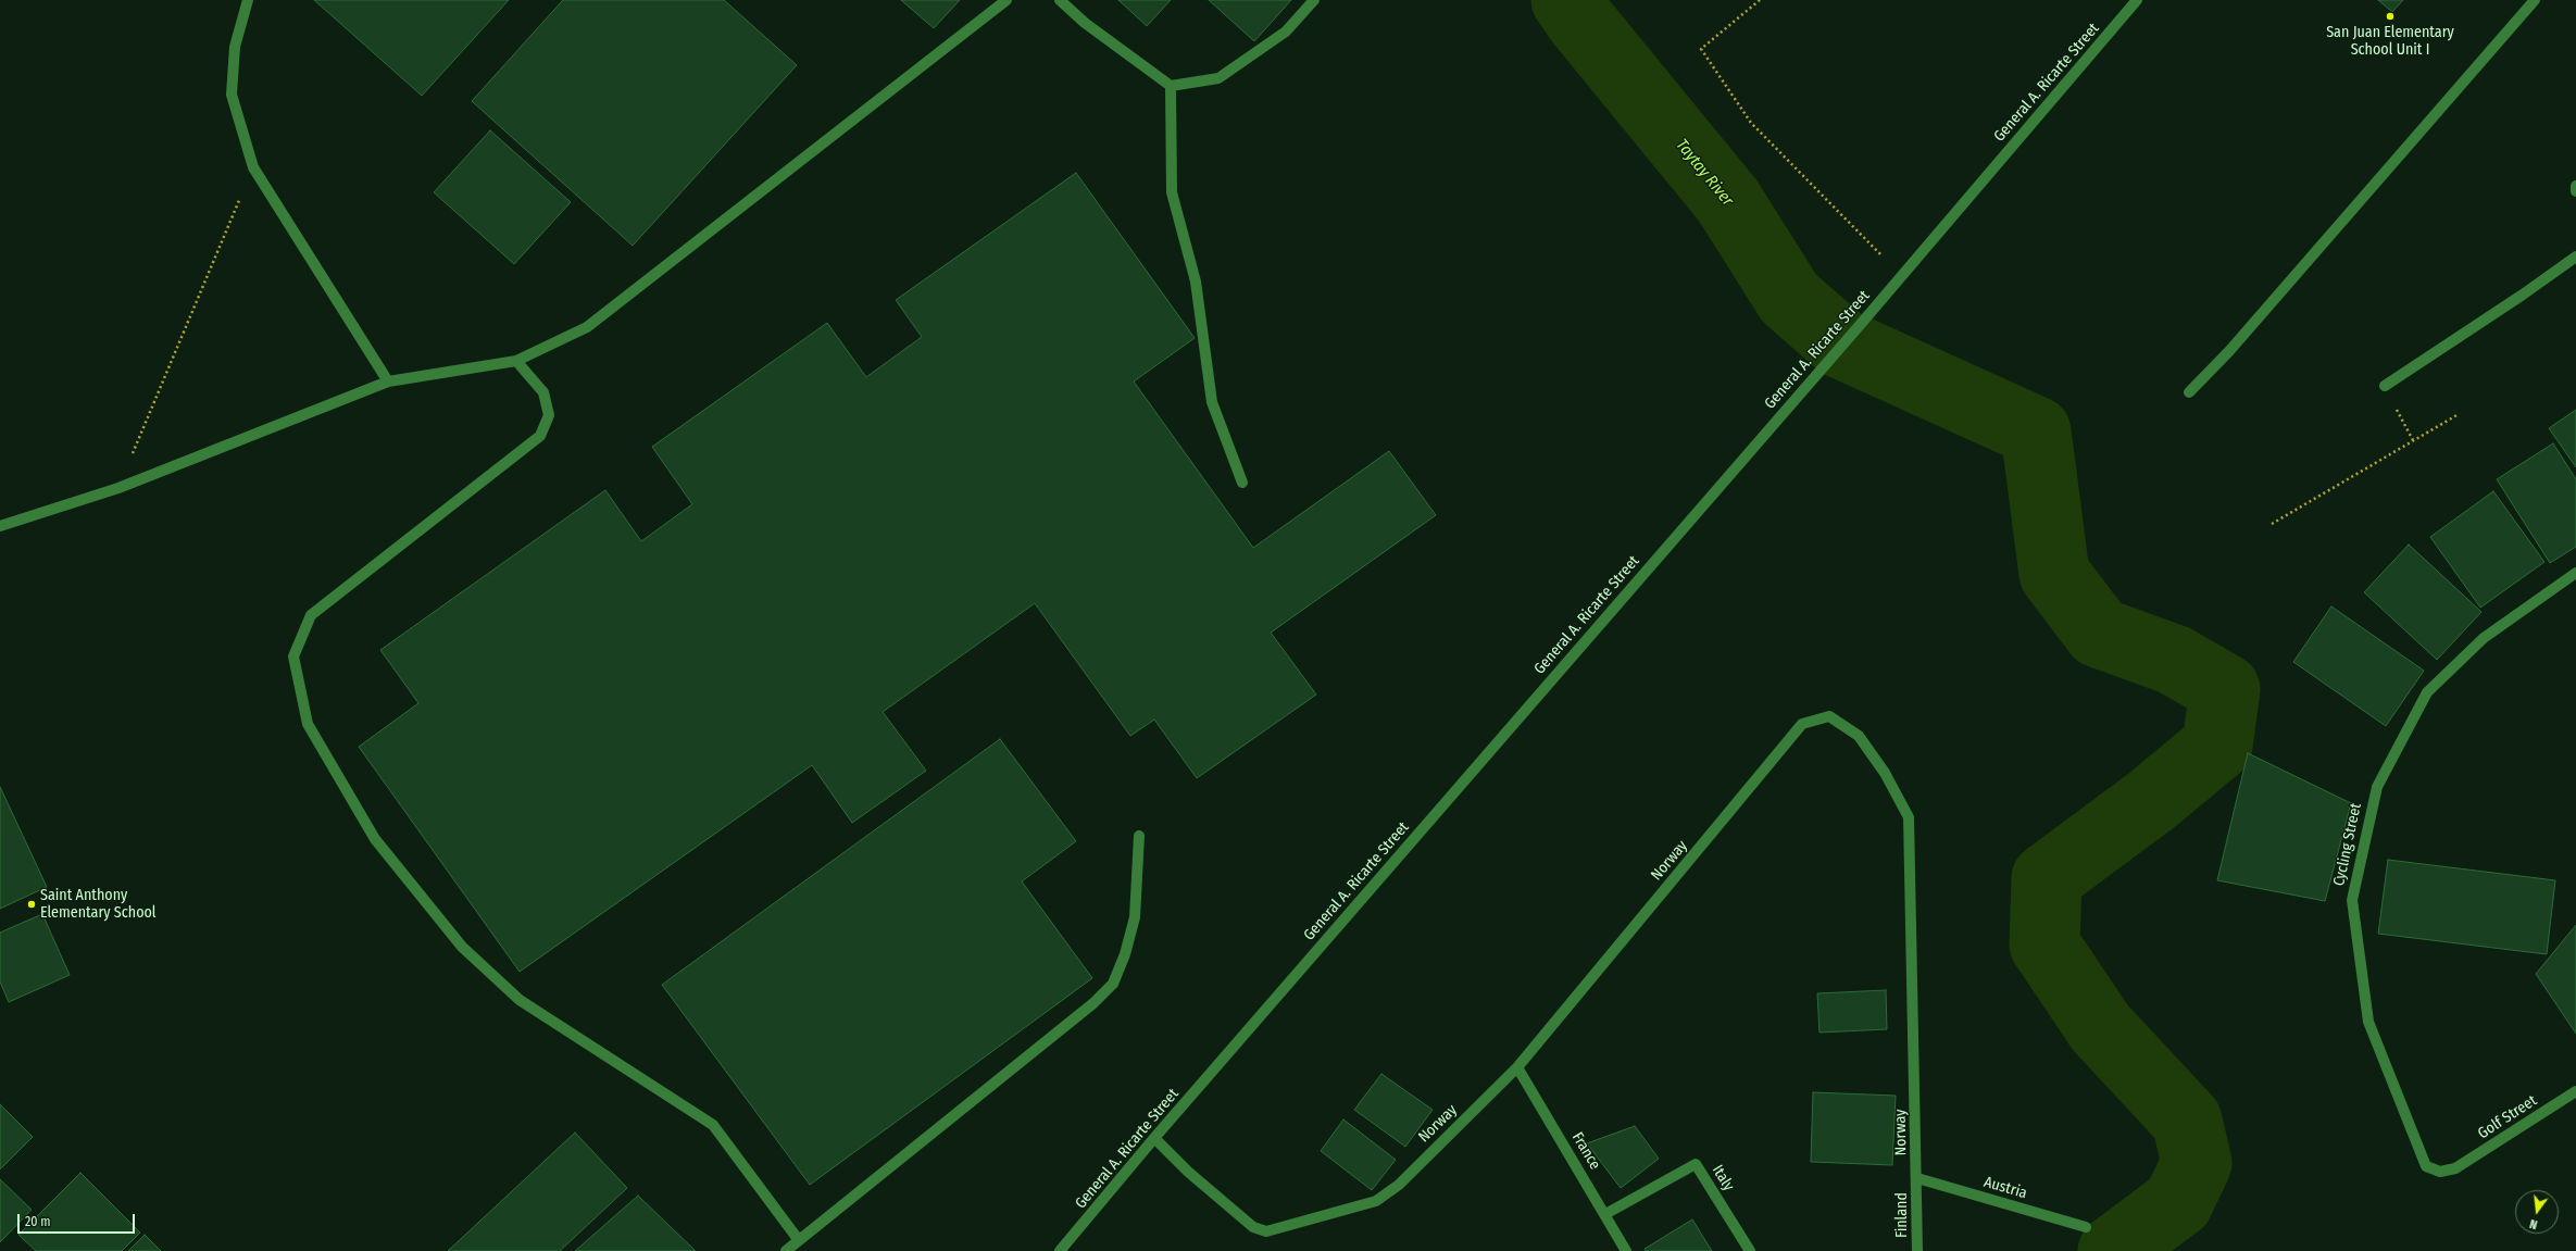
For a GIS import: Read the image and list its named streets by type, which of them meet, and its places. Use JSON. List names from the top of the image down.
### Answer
{
  "streets": {
    "street": [
      "General A. Ricarte Street",
      "Cycling Street",
      "Norway",
      "Golf Street",
      "France",
      "Italy",
      "Austria",
      "Finland"
    ]
  },
  "crossings": [
    ["General A. Ricarte Street", "Norway"],
    ["Cycling Street", "Golf Street"],
    ["Norway", "France"],
    ["Norway", "Austria"],
    ["Norway", "Finland"],
    ["France", "Italy"],
    ["Austria", "Finland"]
  ],
  "water": ["Taytay River"],
  "places": ["San Juan Elementary School Unit I", "Saint Anthony Elementary School"],
  "scale_bar": "20 m",
  "north": "bottom"
}
